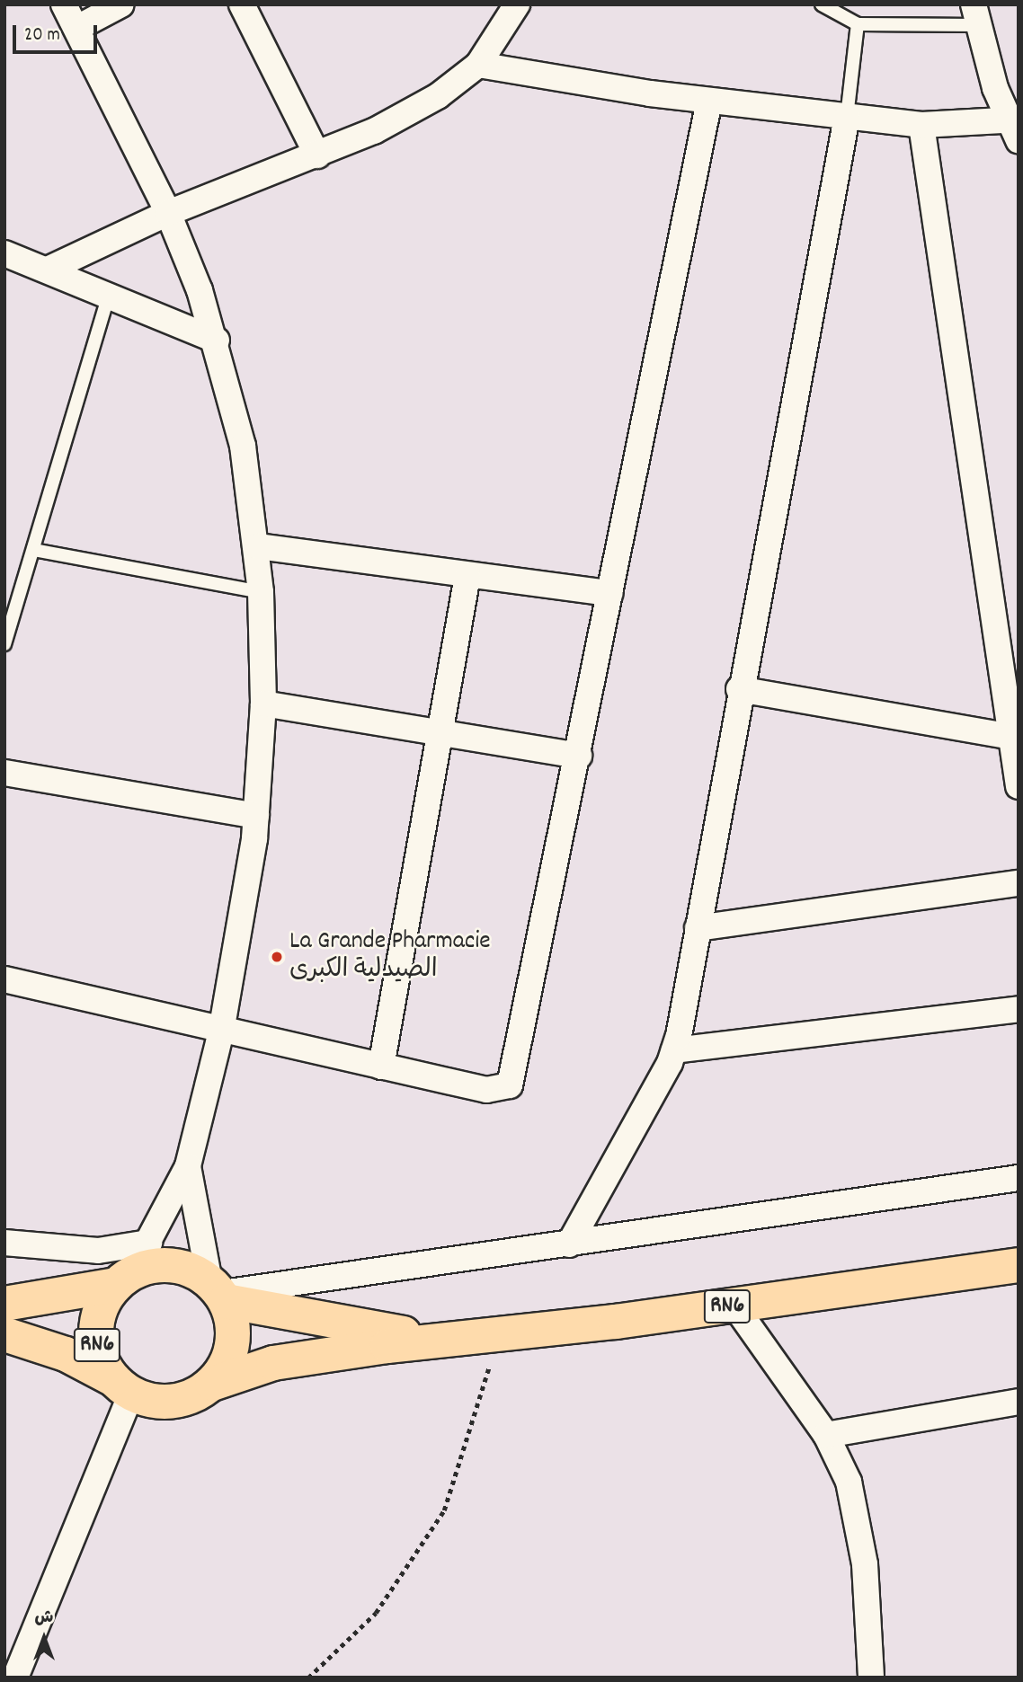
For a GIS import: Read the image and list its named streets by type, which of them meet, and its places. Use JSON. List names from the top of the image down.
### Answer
{
  "streets": {
    "main road": ["RN6"]
  },
  "places": ["La Grande Pharmacie الصيدلية الكبرى"],
  "scale_bar": "20 m",
  "north": "top"
}
